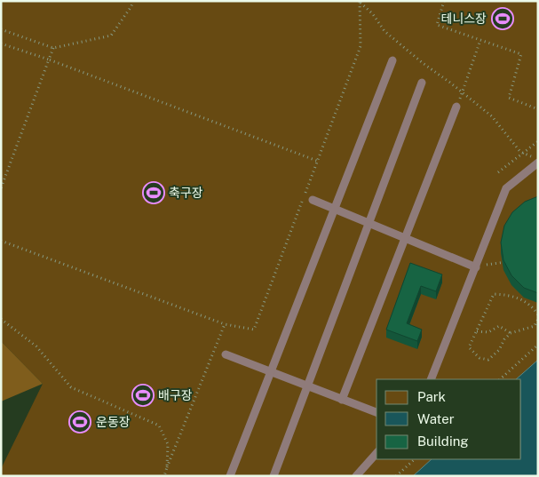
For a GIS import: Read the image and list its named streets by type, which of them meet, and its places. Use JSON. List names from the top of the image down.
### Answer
{
  "places": {
    "sports": [
      "테니스장",
      "축구장",
      "배구장",
      "운동장"
    ]
  },
  "legend": ["Park", "Water", "Building"]
}
